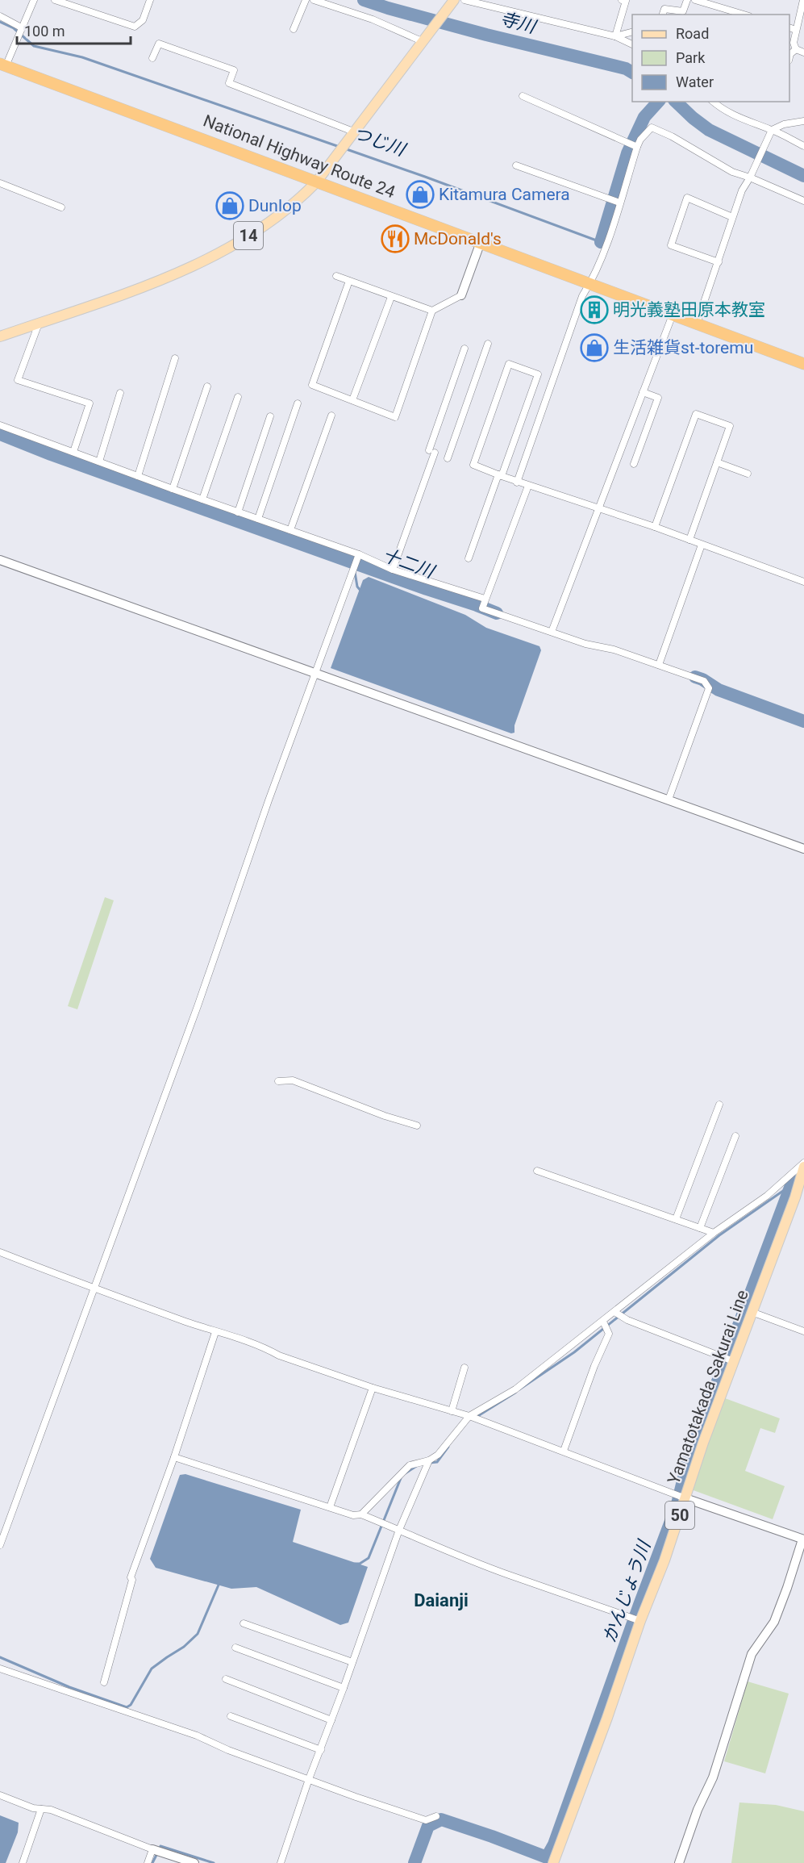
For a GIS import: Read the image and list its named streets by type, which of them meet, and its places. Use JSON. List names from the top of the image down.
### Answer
{
  "streets": {
    "highway": ["National Highway Route 24"],
    "main road": ["14", "Yamatotakada Sakurai Line", "50"]
  },
  "crossings": [
    ["National Highway Route 24", "14"]
  ],
  "districts": ["Daianji"],
  "water": [
    "寺川",
    "つじ川",
    "十二川",
    "かんじょう川"
  ],
  "places": {
    "shop": ["Kitamura Camera", "Dunlop", "生活雑貨st-toremu"],
    "restaurant": ["McDonald's"],
    "building": ["明光義塾田原本教室"]
  },
  "legend": ["Road", "Park", "Water"],
  "scale_bar": "100 m"
}
